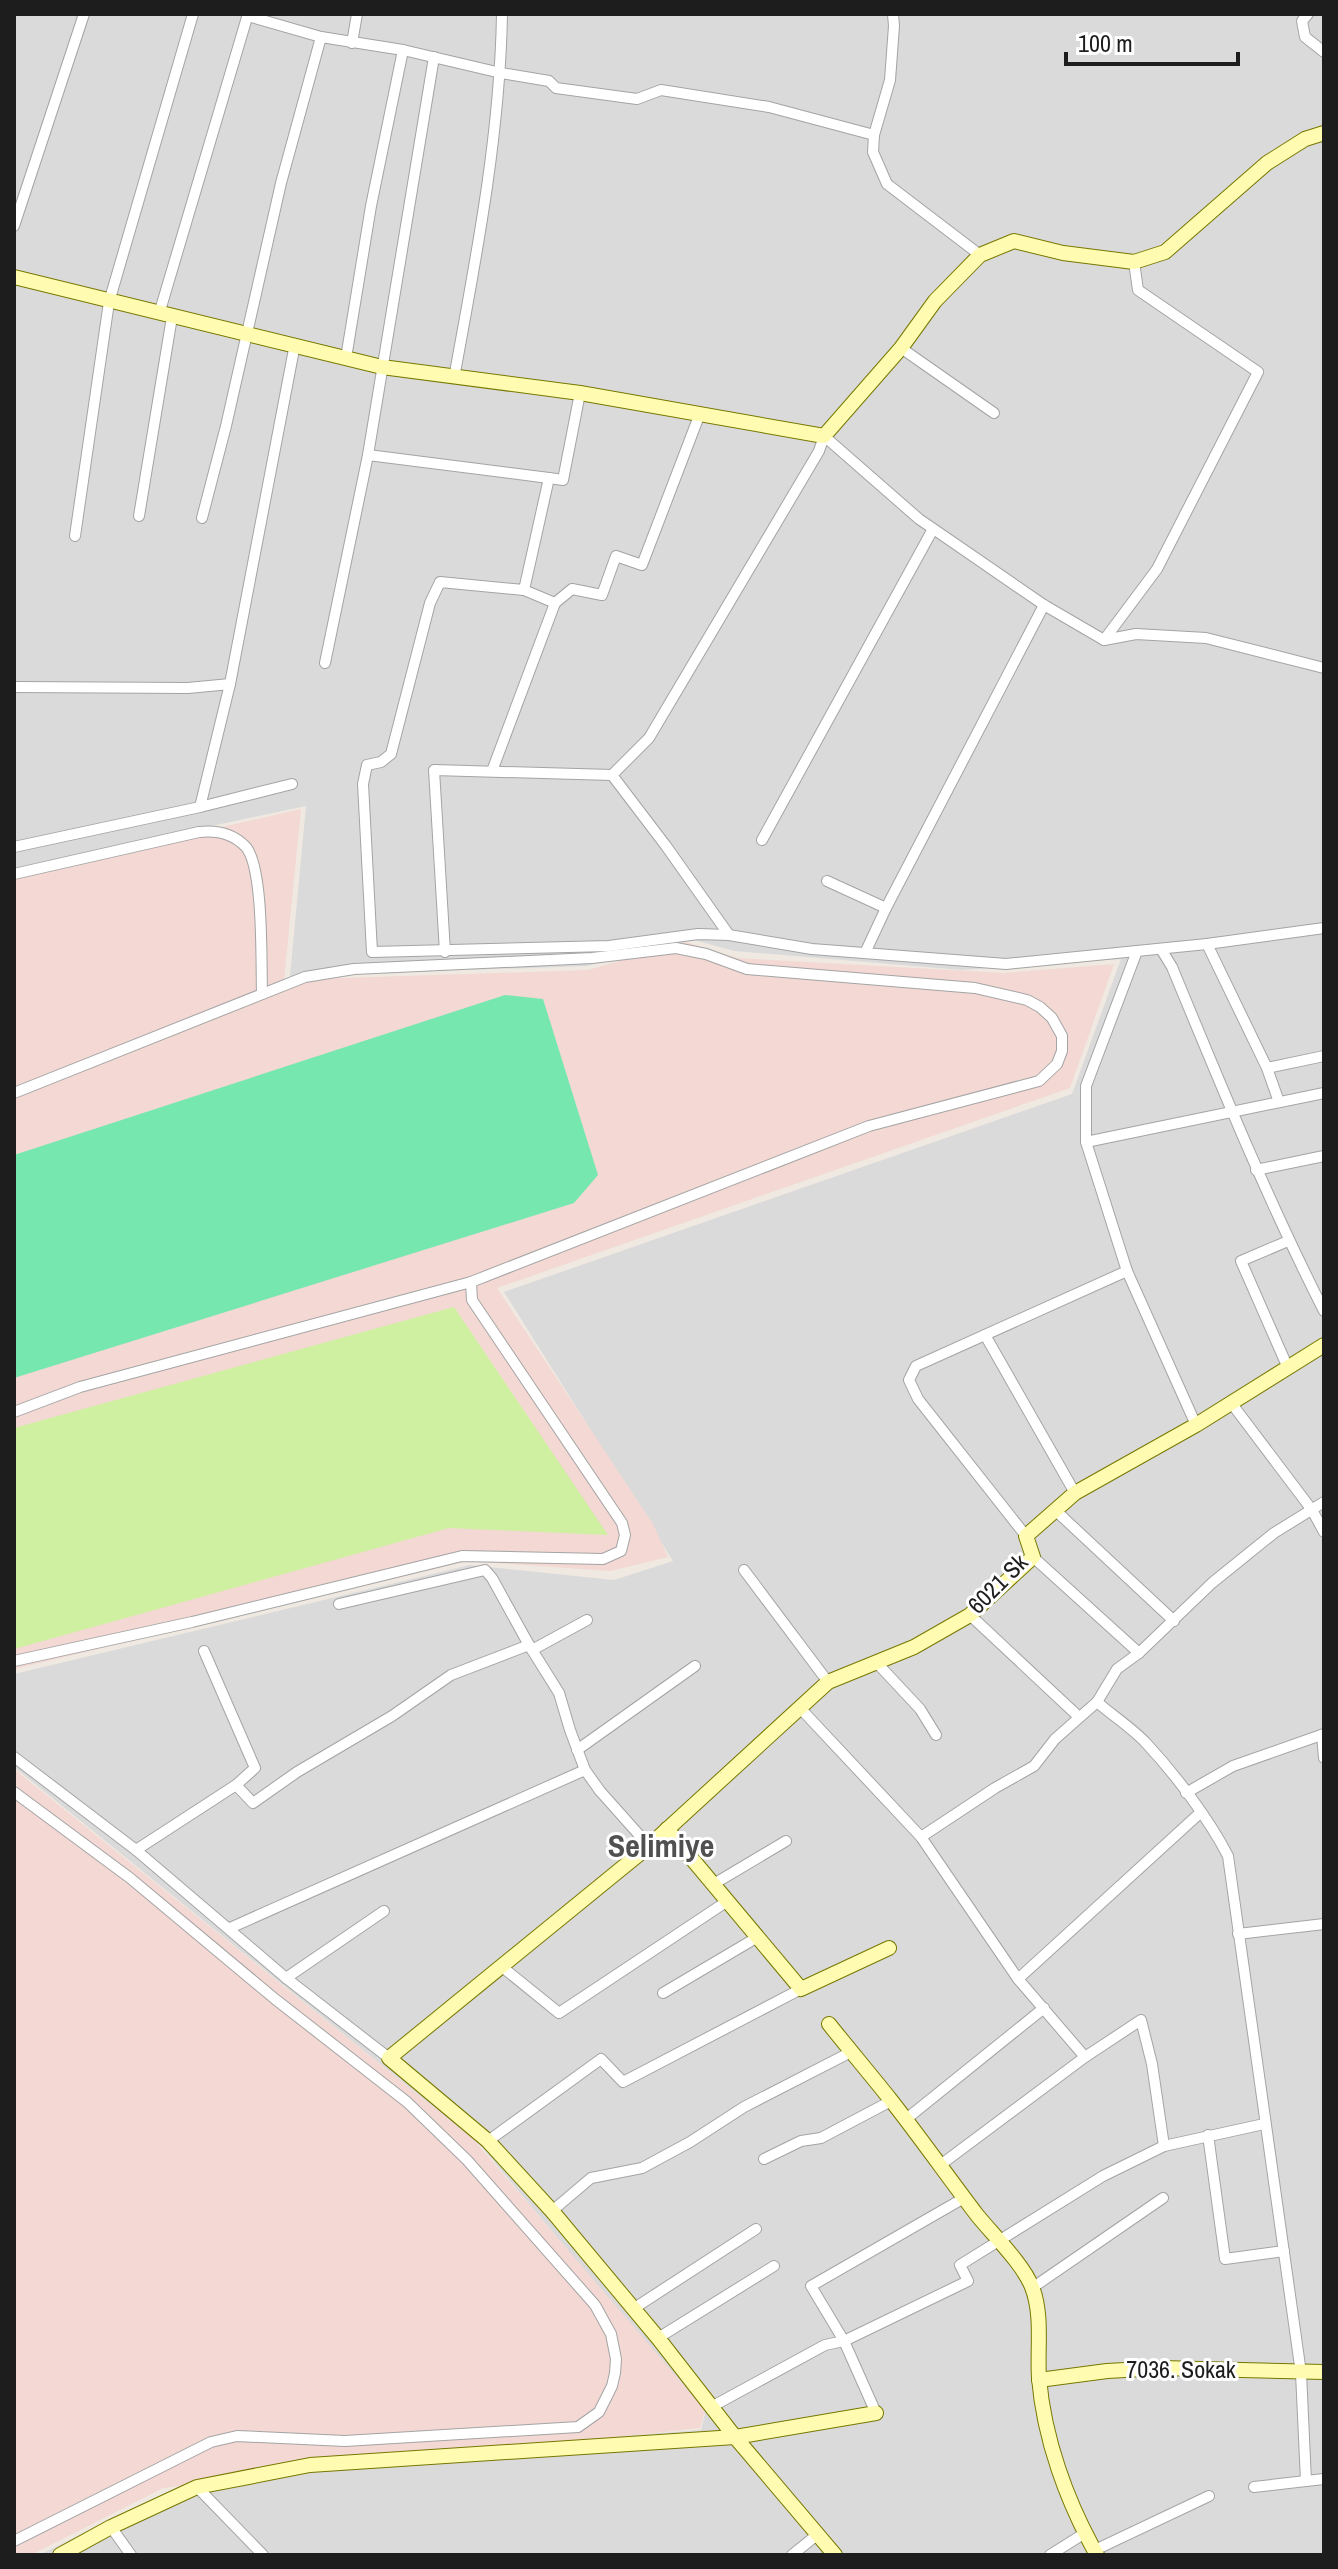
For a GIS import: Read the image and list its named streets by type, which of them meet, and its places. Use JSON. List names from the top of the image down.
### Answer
{
  "streets": {
    "street": ["6021 Sk", "7036. Sokak"]
  },
  "districts": ["Selimiye"],
  "scale_bar": "100 m"
}
